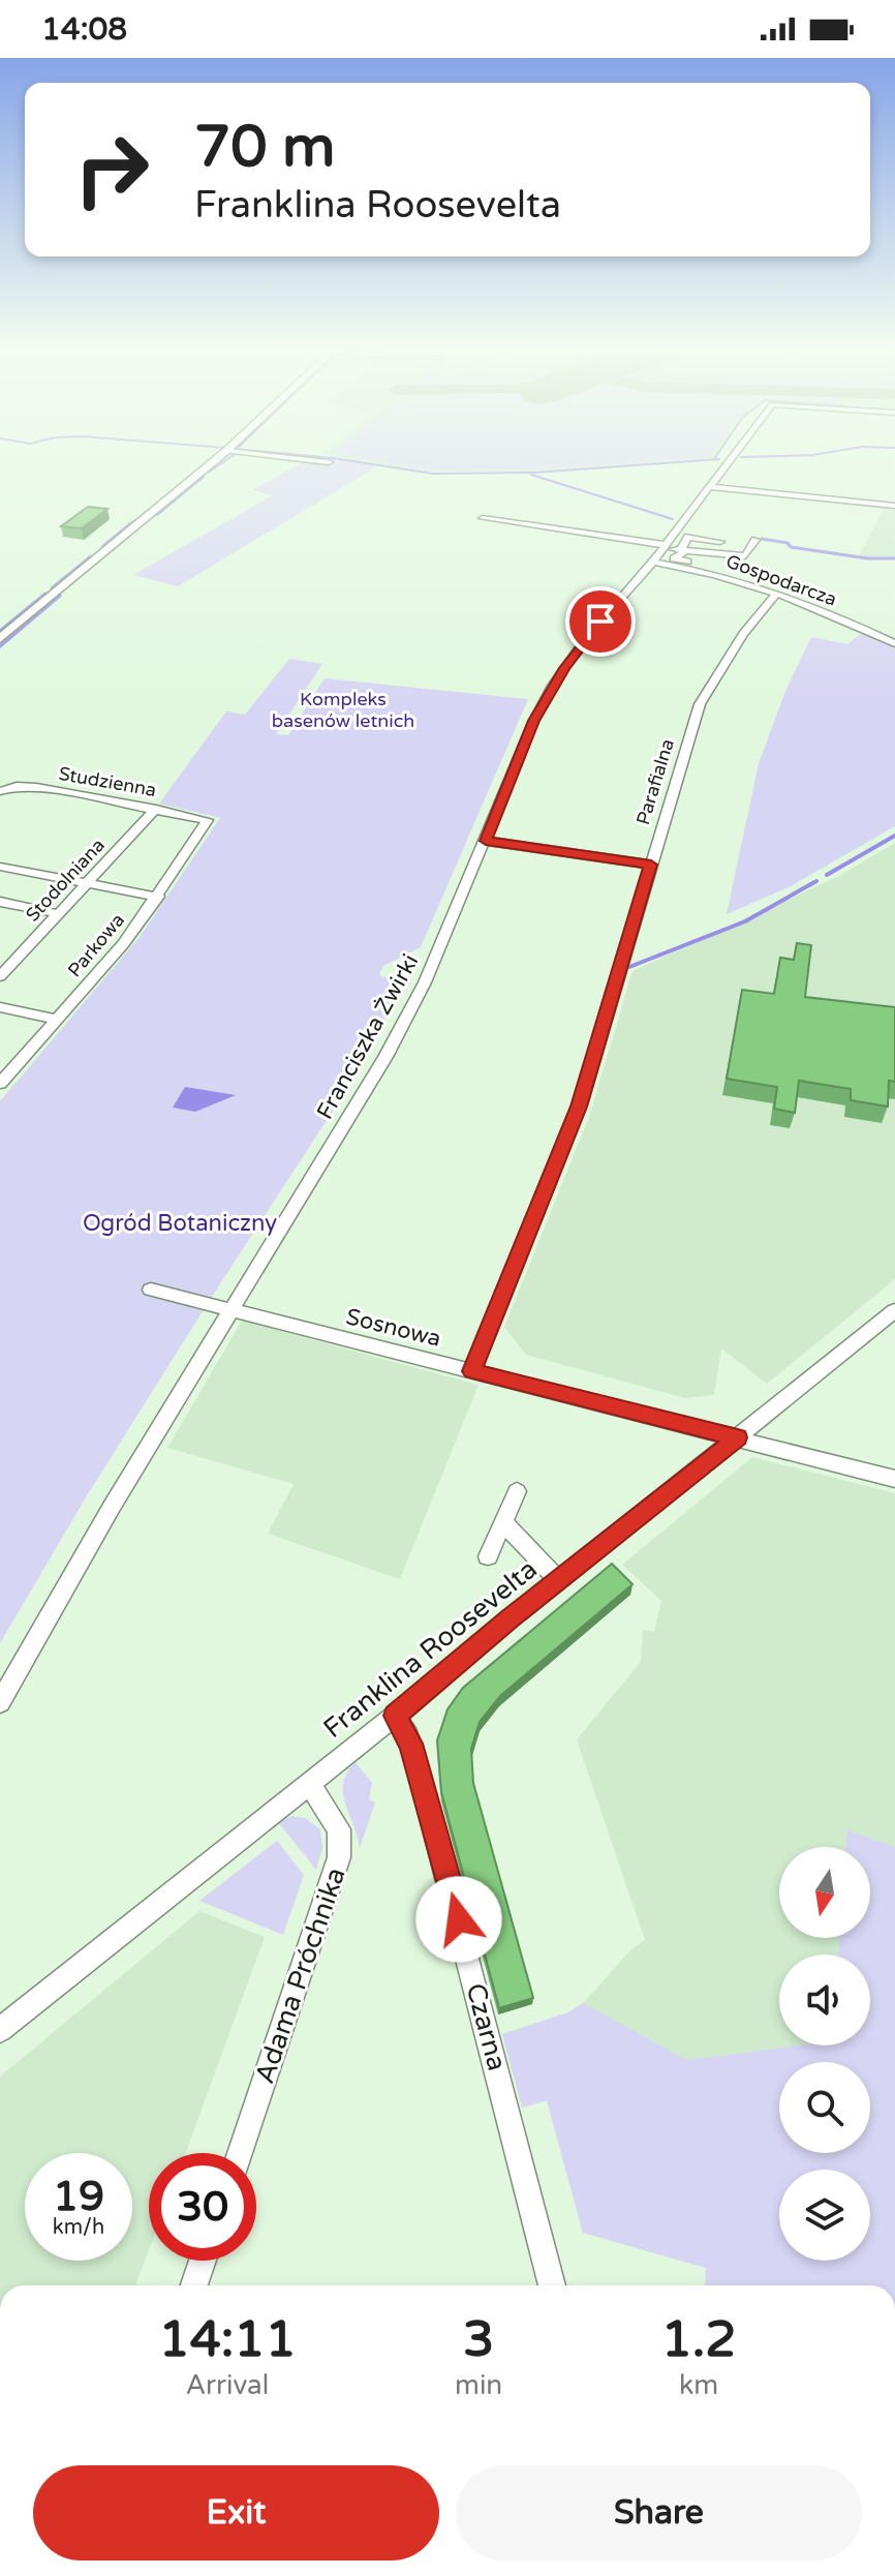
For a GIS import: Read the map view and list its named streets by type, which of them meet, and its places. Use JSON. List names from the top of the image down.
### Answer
{
  "streets": {
    "street": [
      "Gospodarcza",
      "Studzienna",
      "Parafialna",
      "Stodolniana",
      "Parkowa",
      "Franciszka Żwirki",
      "Sosnowa",
      "Franklina Roosevelta",
      "Adama Próchnika",
      "Czarna"
    ]
  },
  "crossings": [
    ["Gospodarcza", "Parafialna"],
    ["Gospodarcza", "Franciszka Żwirki"],
    ["Studzienna", "Stodolniana"],
    ["Studzienna", "Parkowa"],
    ["Parafialna", "Sosnowa"],
    ["Franciszka Żwirki", "Sosnowa"],
    ["Sosnowa", "Franklina Roosevelta"],
    ["Franklina Roosevelta", "Adama Próchnika"],
    ["Franklina Roosevelta", "Czarna"]
  ],
  "parks": ["Kompleks basenów letnich", "Ogród Botaniczny"],
  "north": "bottom",
  "page": {
    "status": "14:08",
    "turn": ["70 m", "Franklina Roosevelta"],
    "speed": "19 km/h",
    "limit": "30",
    "eta": [
      "14:11",
      "Arrival",
      "3",
      "min",
      "1.2",
      "km"
    ],
    "buttons": ["Exit", "Share"]
  }
}
